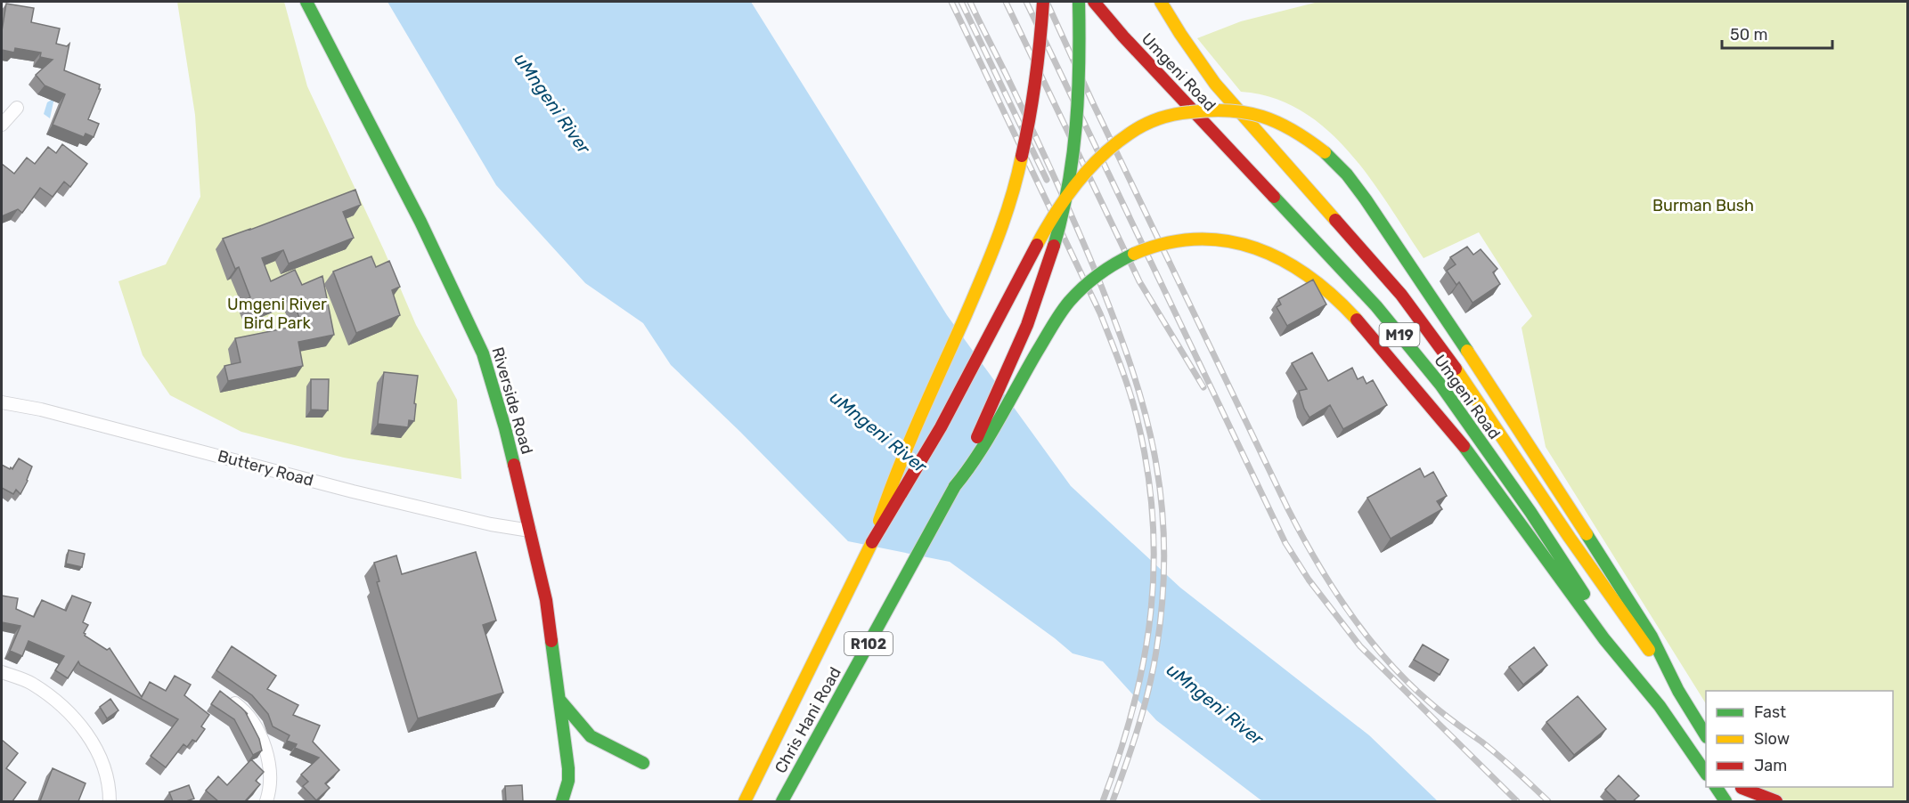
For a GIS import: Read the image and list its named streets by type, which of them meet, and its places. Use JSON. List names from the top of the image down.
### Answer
{
  "streets": {
    "main road": [
      "Umgeni Road",
      "M19",
      "Riverside Road",
      "R102",
      "Chris Hani Road"
    ],
    "street": ["Buttery Road"]
  },
  "crossings": [
    ["Riverside Road", "Buttery Road"]
  ],
  "water": ["uMngeni River"],
  "parks": ["Burman Bush", "Umgeni River Bird Park"],
  "legend": ["Fast", "Slow", "Jam"],
  "scale_bar": "50 m"
}
